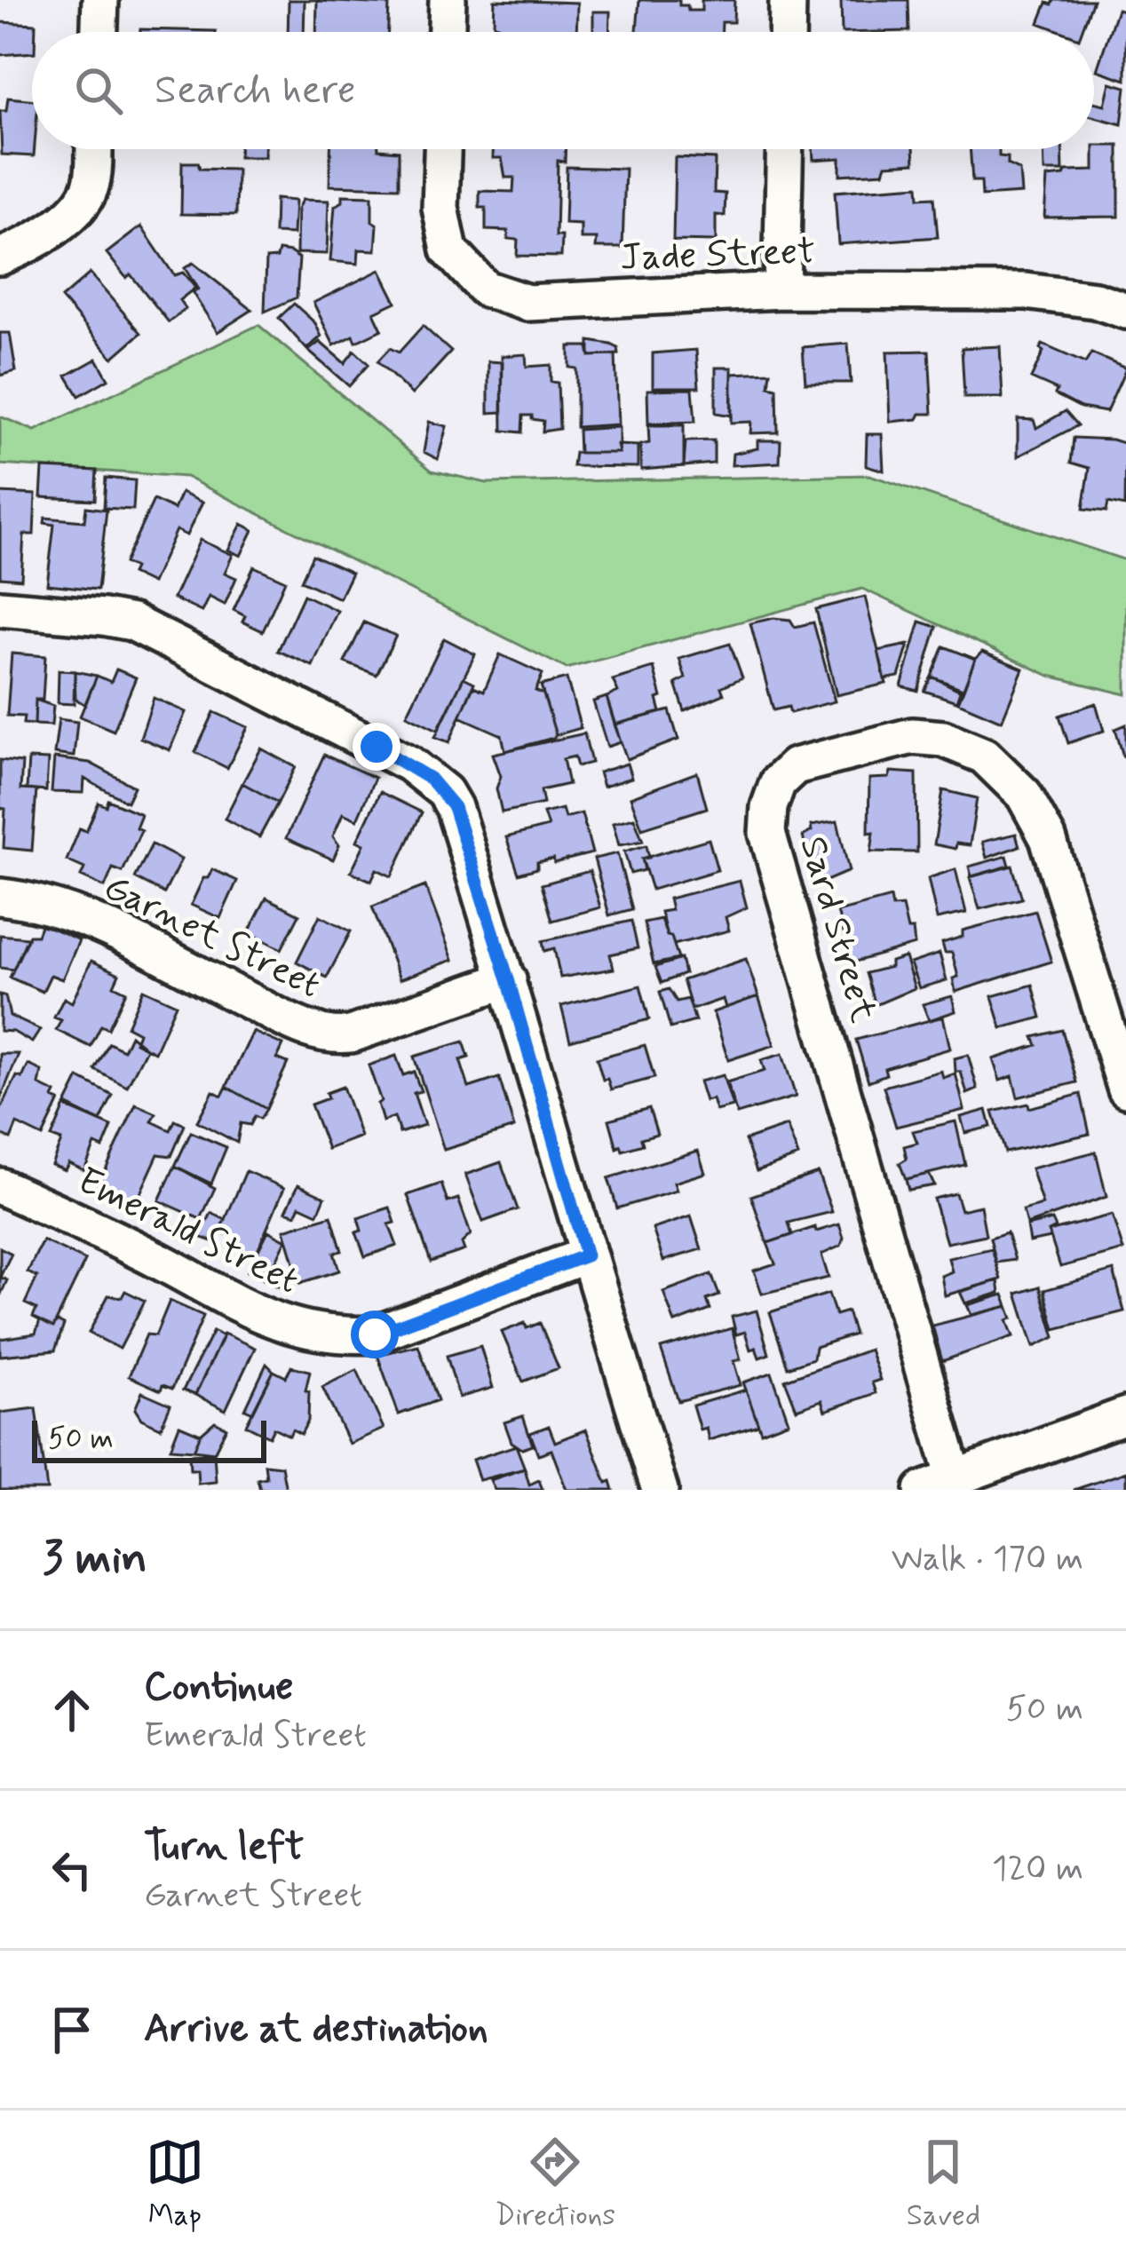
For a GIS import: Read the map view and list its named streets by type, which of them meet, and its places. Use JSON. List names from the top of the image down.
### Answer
{
  "streets": {
    "street": [
      "Jade Street",
      "Sard Street",
      "Garnet Street",
      "Emerald Street"
    ]
  },
  "scale_bar": "50 m",
  "page": {
    "search": "Search here",
    "scale": "50 m",
    "heading": ["3 min", "Walk · 170 m"],
    "list": [
      ["Continue", "Emerald Street", "50 m"],
      ["Turn left", "Garnet Street", "120 m"],
      "Arrive at destination"
    ],
    "nav": ["Map", "Directions", "Saved"]
  }
}
